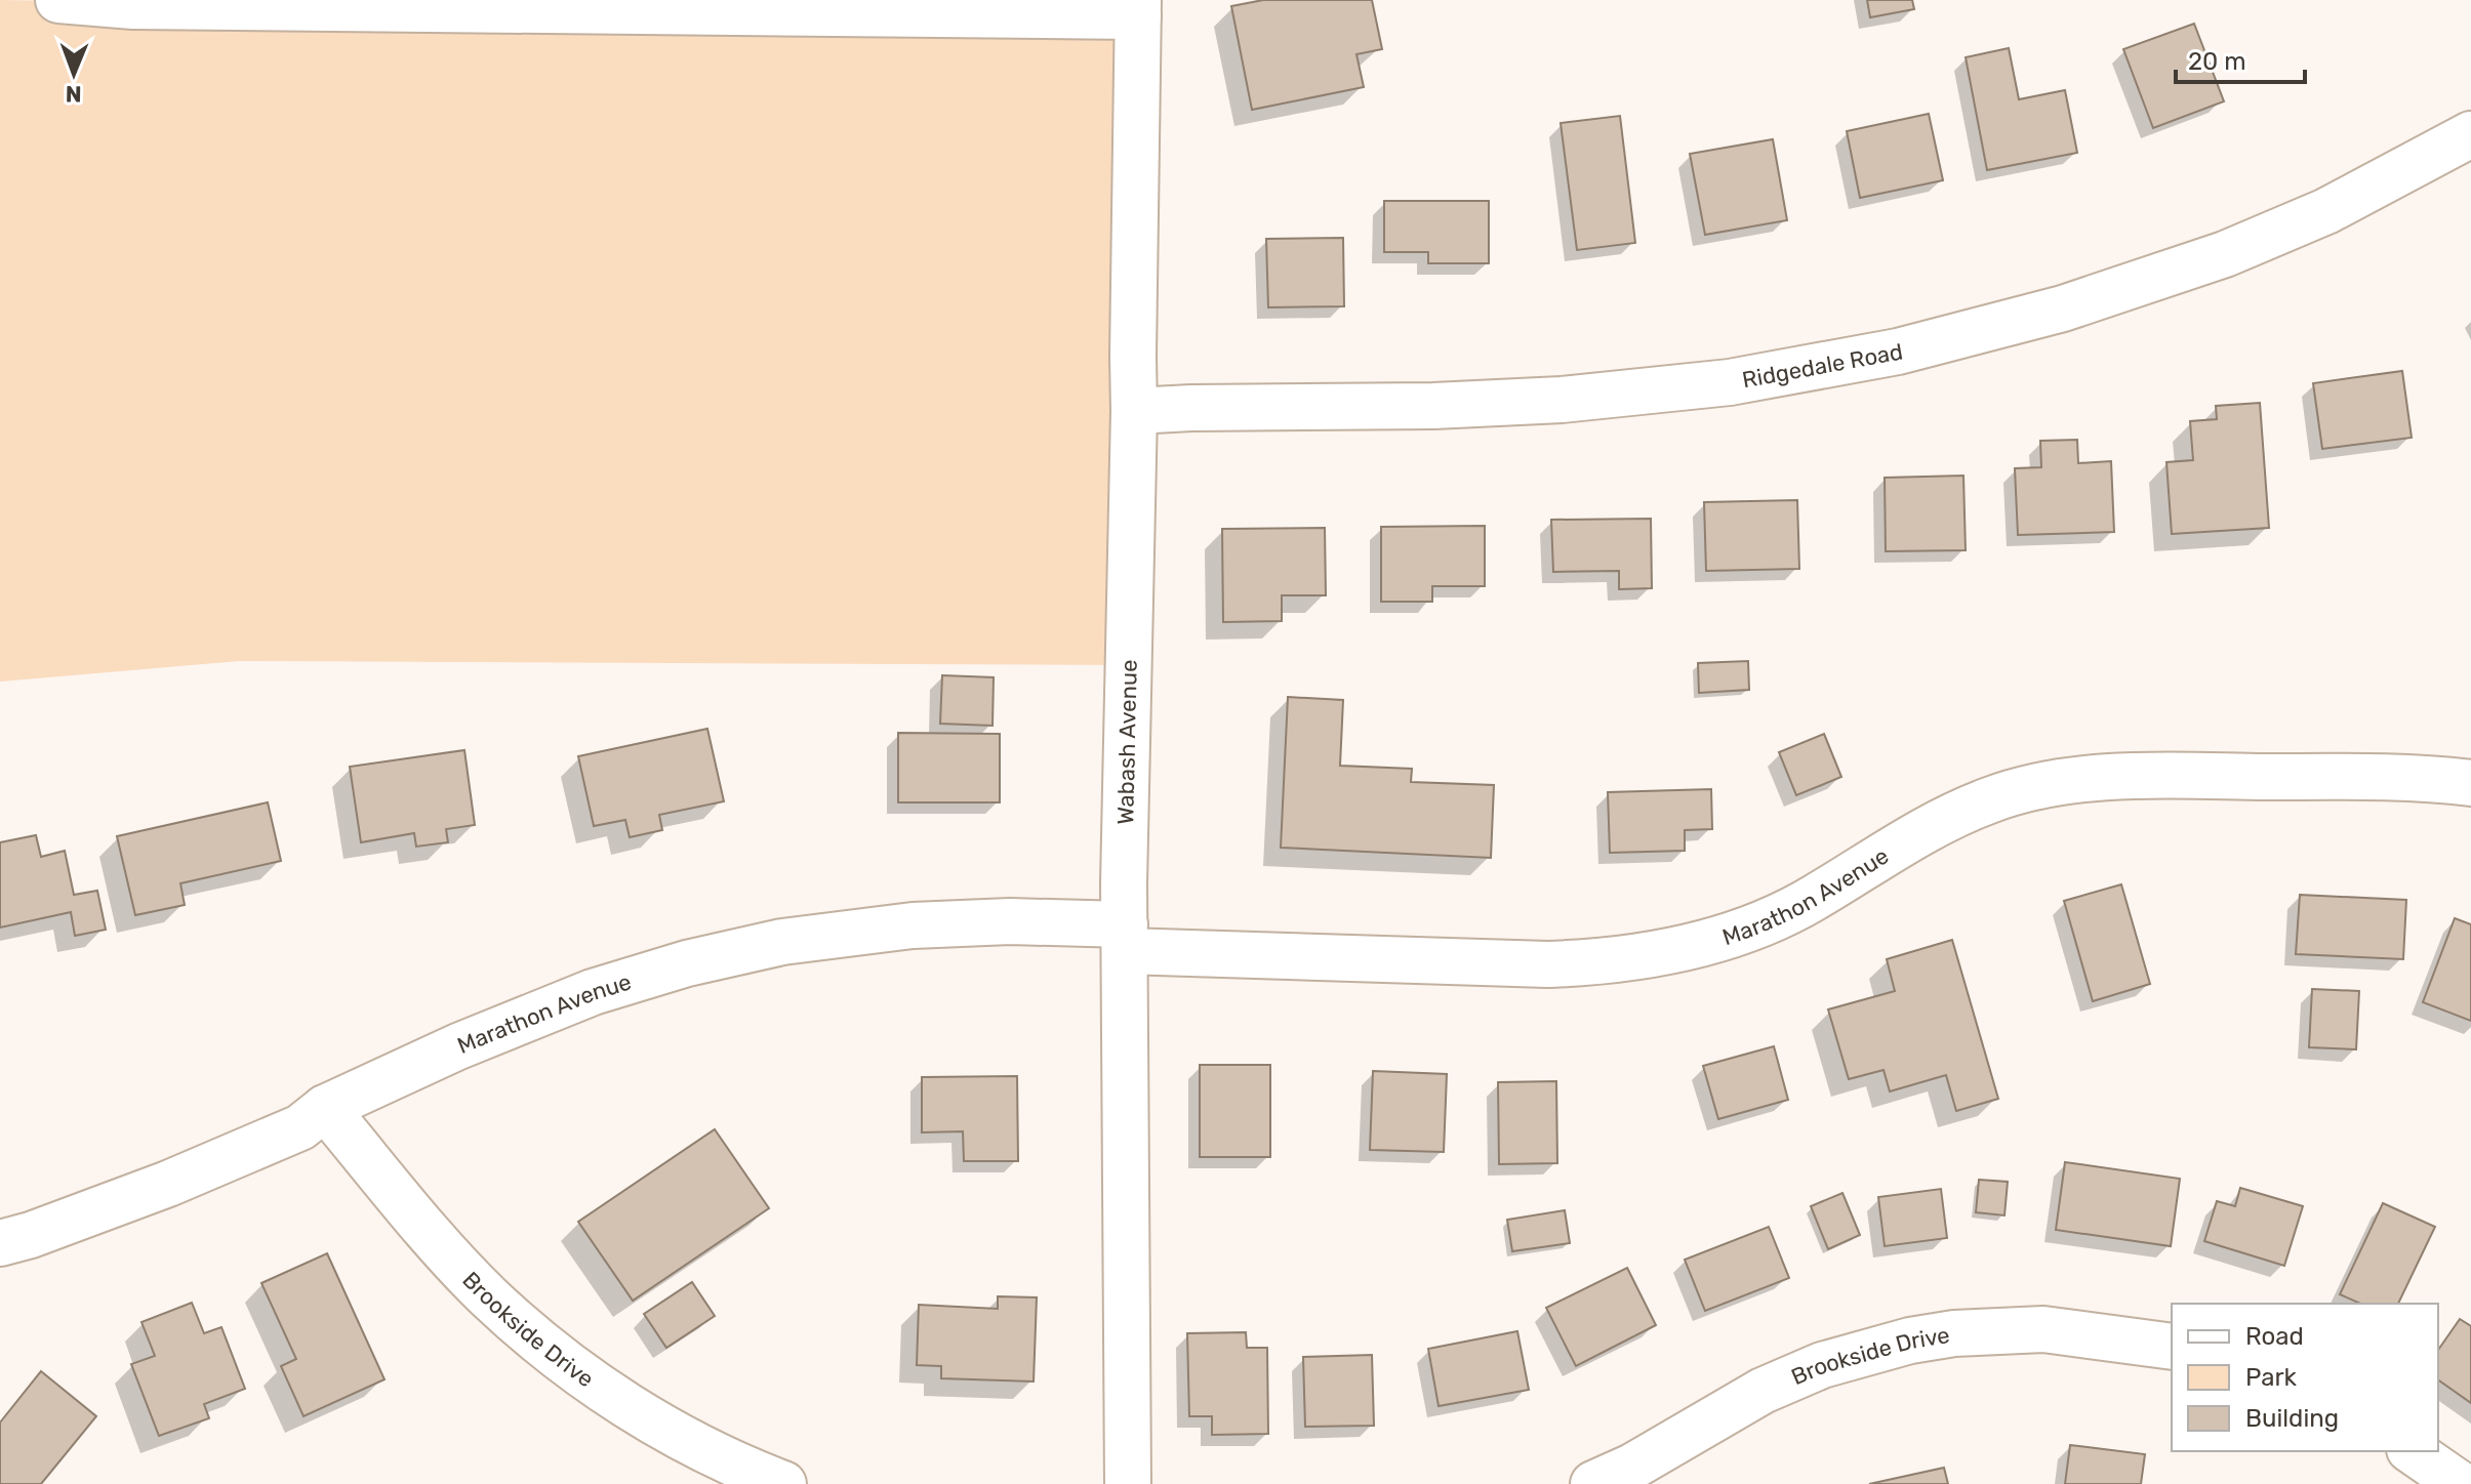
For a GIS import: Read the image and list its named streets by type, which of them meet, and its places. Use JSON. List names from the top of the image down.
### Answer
{
  "streets": {
    "street": [
      "Ridgedale Road",
      "Wabash Avenue",
      "Marathon Avenue",
      "Brookside Drive"
    ]
  },
  "crossings": [
    ["Ridgedale Road", "Wabash Avenue"],
    ["Wabash Avenue", "Marathon Avenue"],
    ["Marathon Avenue", "Brookside Drive"]
  ],
  "legend": ["Road", "Park", "Building"],
  "scale_bar": "20 m",
  "north": "bottom"
}
